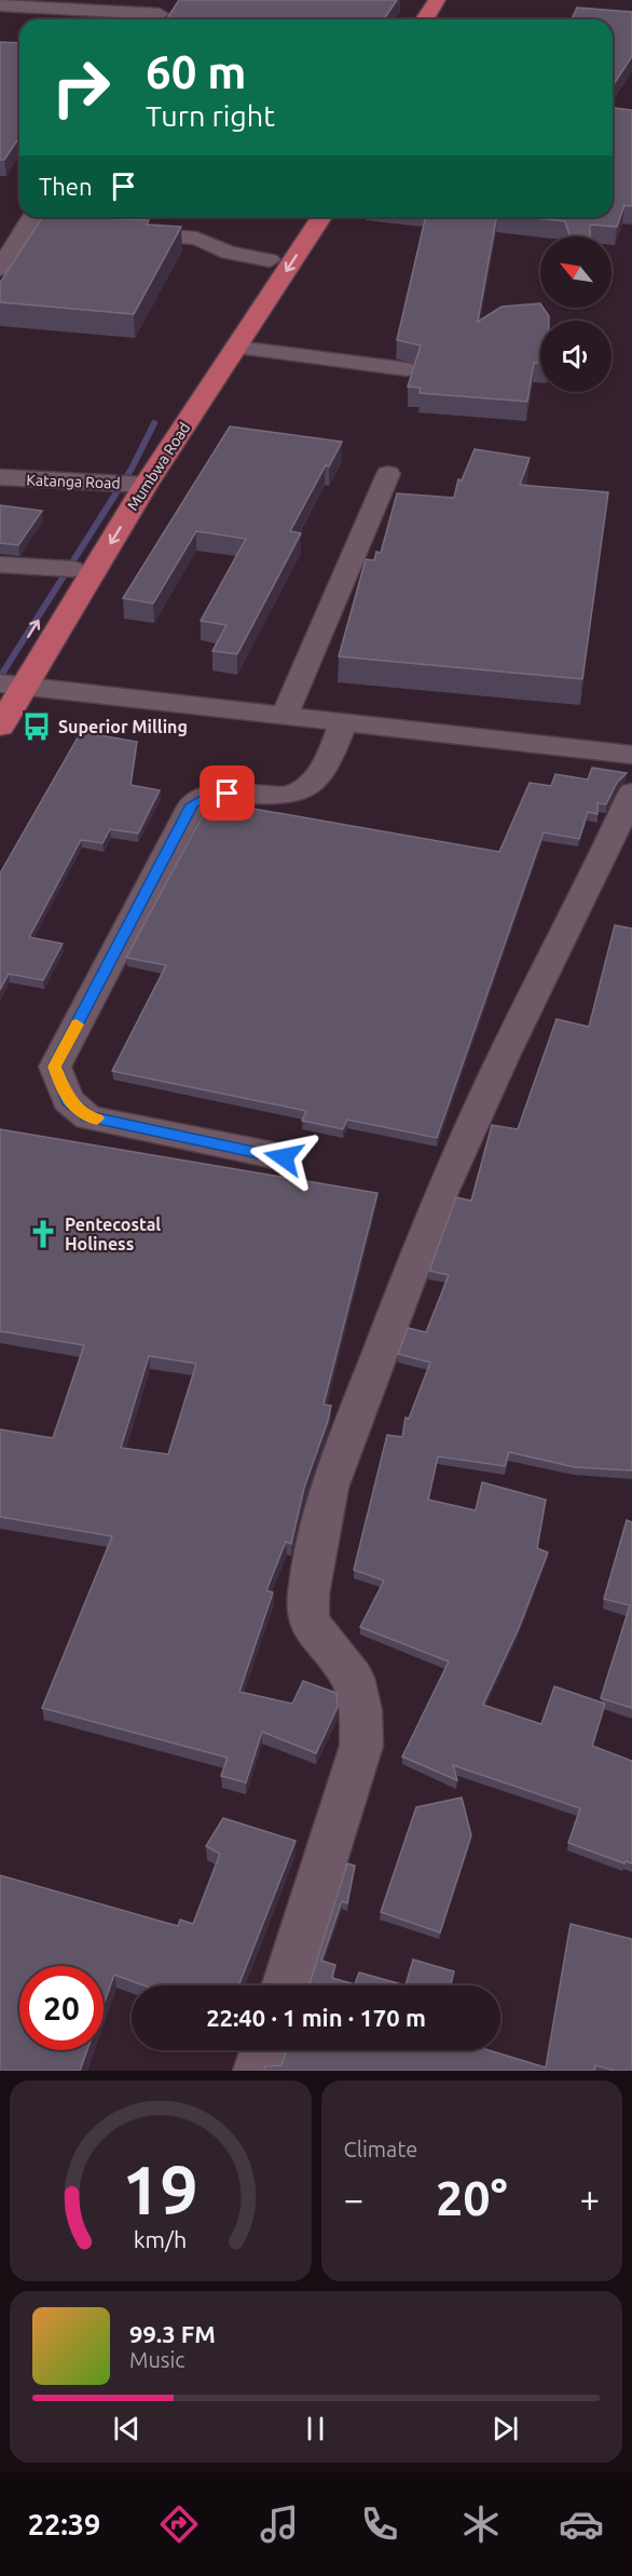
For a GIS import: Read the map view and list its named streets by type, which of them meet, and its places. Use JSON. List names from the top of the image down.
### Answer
{
  "streets": {
    "main road": ["Mumbwa Road"],
    "street": ["Katanga Road"]
  },
  "crossings": [
    ["Mumbwa Road", "Katanga Road"]
  ],
  "places": {
    "bus stop": ["Superior Milling"],
    "church": ["Pentecostal Holiness"]
  },
  "north": "top left",
  "page": {
    "turn": ["60 m", "Turn right"],
    "then": "Then",
    "limit": "20",
    "trip": "22:40 · 1 min · 170 m",
    "tile": "Climate",
    "heat": ["−", "20°", "+"],
    "song": ["99.3 FM", "Music"],
    "tabs": "22:39",
    "gauge": ["19", "km/h"]
  }
}
